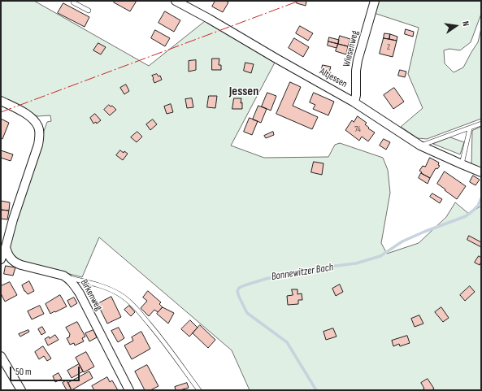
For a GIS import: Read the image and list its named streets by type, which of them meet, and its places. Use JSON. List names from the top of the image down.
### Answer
{
  "streets": {
    "street": ["Wiesenweg", "Altjessen", "Birkenweg"]
  },
  "crossings": [
    ["Wiesenweg", "Altjessen"]
  ],
  "districts": ["Jessen"],
  "water": ["Bonnewitzer Bach"],
  "house_numbers": ["2", "74"],
  "scale_bar": "50 m",
  "north": "right"
}
